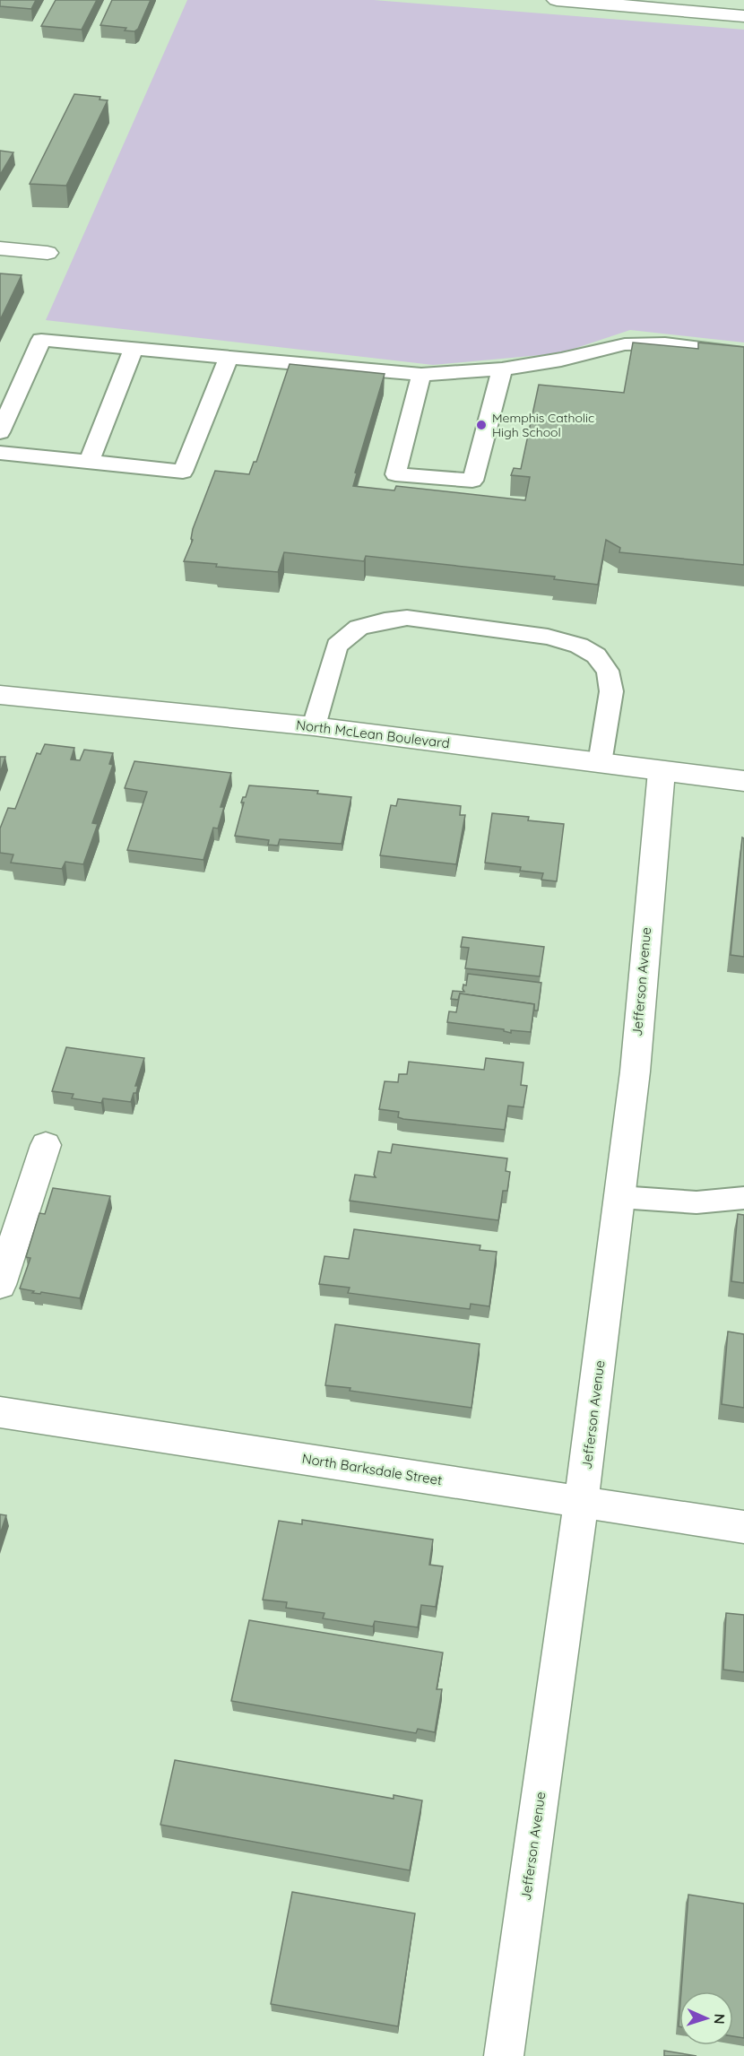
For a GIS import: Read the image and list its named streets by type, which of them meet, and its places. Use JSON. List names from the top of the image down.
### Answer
{
  "streets": {
    "street": ["North McLean Boulevard", "Jefferson Avenue", "North Barksdale Street"]
  },
  "crossings": [
    ["North McLean Boulevard", "Jefferson Avenue"],
    ["Jefferson Avenue", "North Barksdale Street"]
  ],
  "places": ["Memphis Catholic High School"],
  "north": "right"
}
